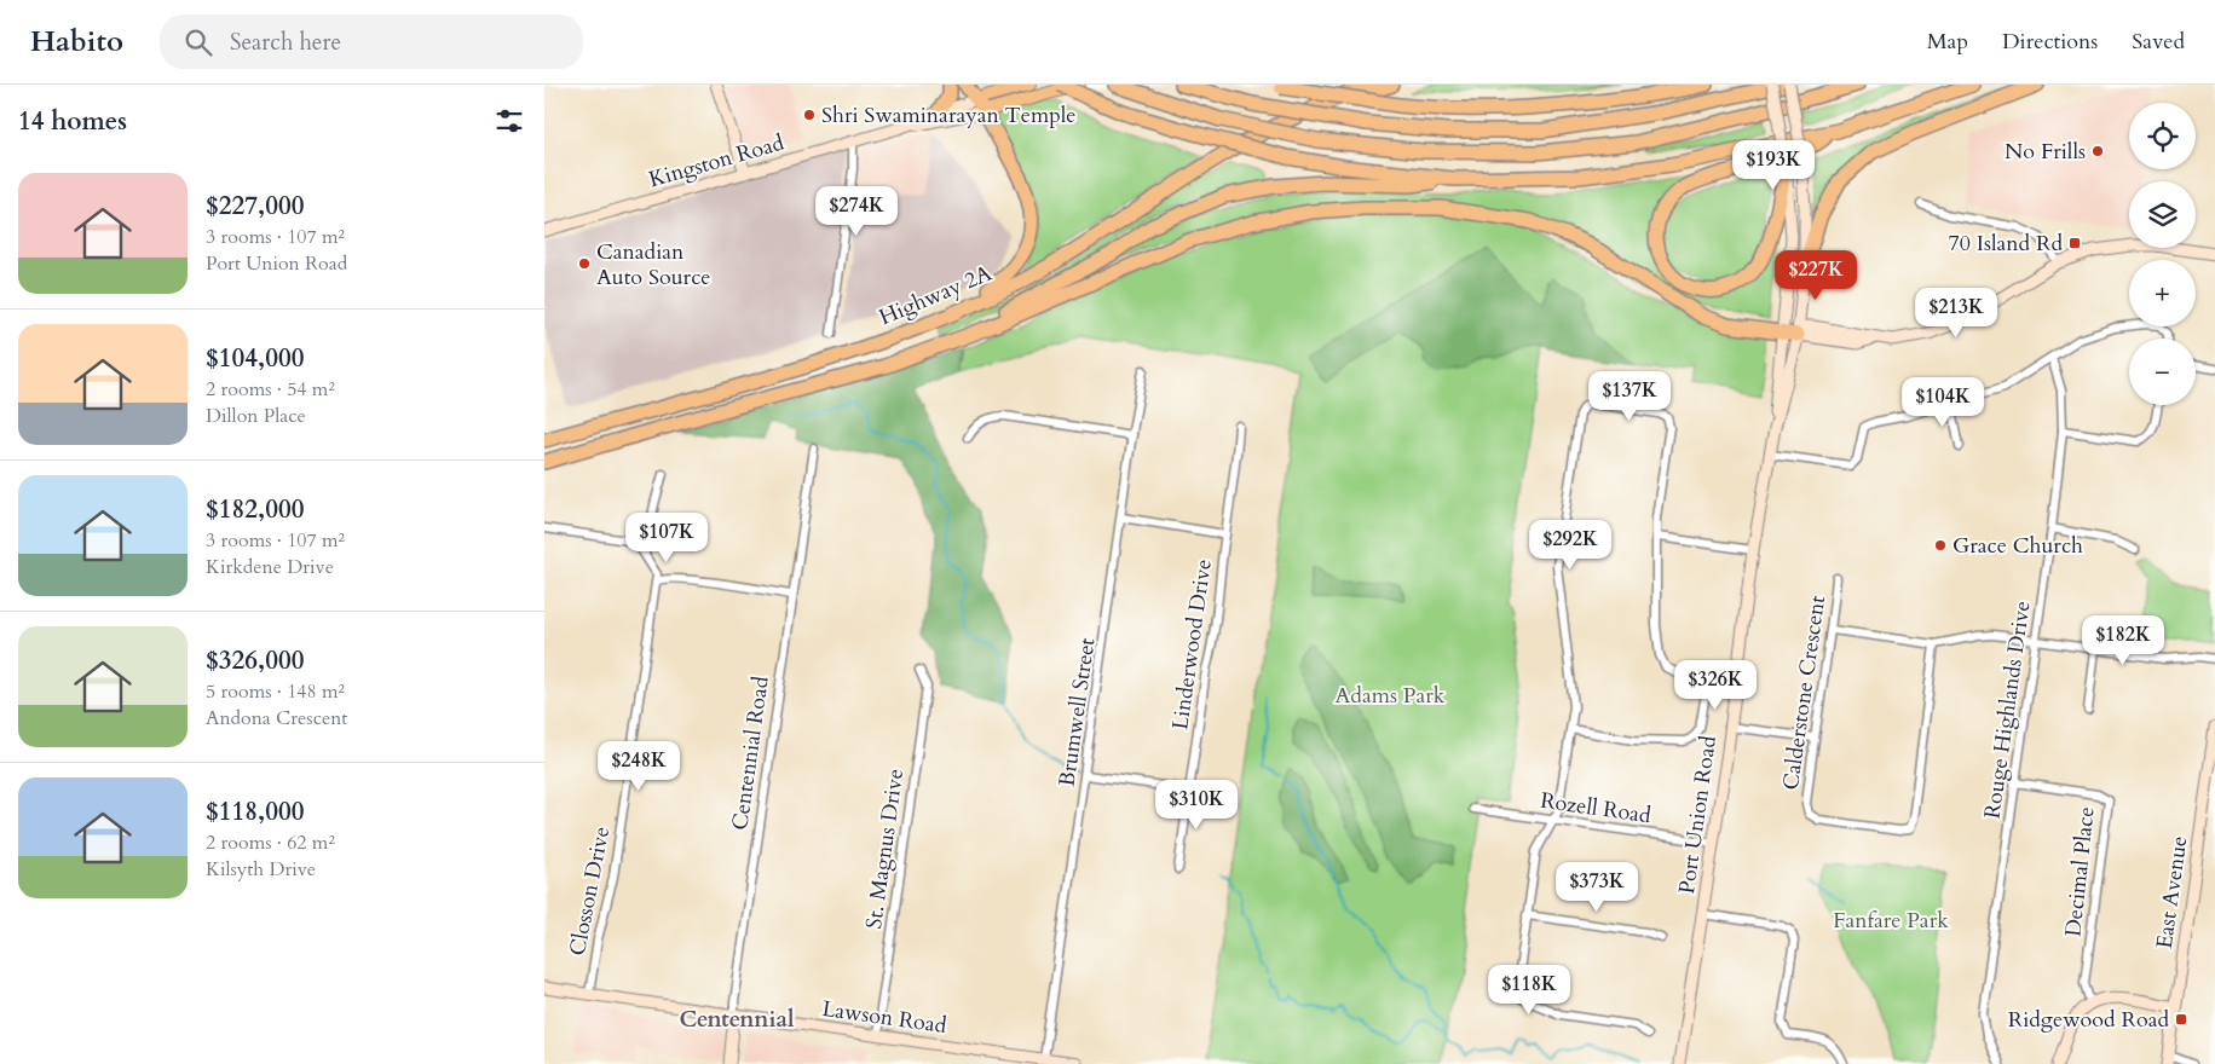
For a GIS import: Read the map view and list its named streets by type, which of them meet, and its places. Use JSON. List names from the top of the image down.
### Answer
{
  "streets": {
    "highway": ["Highway 2A"],
    "main road": [
      "Kingston Road",
      "Centennial Road",
      "Port Union Road",
      "East Avenue",
      "Lawson Road"
    ],
    "street": [
      "Linderwood Drive",
      "Calderstone Crescent",
      "Rouge Highlands Drive",
      "Brumwell Street",
      "Rozell Road",
      "St. Magnus Drive",
      "Decimal Place",
      "Closson Drive"
    ]
  },
  "crossings": [
    ["Rouge Highlands Drive", "Decimal Place"],
    ["Brumwell Street", "Lawson Road"],
    ["Centennial Road", "Lawson Road"],
    ["Rozell Road", "Port Union Road"],
    ["St. Magnus Drive", "Lawson Road"],
    ["Closson Drive", "Lawson Road"]
  ],
  "districts": ["Centennial"],
  "parks": ["Adams Park", "Fanfare Park"],
  "places": {
    "other": [
      "Shri Swaminarayan Temple",
      "No Frills",
      "Canadian Auto Source",
      "Grace Church"
    ],
    "transit": ["70 Island Rd", "Ridgewood Road"]
  },
  "page": {
    "header": "Habito",
    "search": "Search here",
    "nav": ["Map", "Directions", "Saved"],
    "heading": "14 homes",
    "map_buttons": ["+", "−"],
    "price": [
      "$193K",
      "$274K",
      "$227K",
      "$213K",
      "$137K",
      "$104K",
      "$107K",
      "$292K",
      "$182K",
      "$326K",
      "$248K",
      "$310K",
      "$373K",
      "$118K"
    ],
    "list": [
      {
        "name": "$227,000",
        "note": "3 rooms · 107 m² · Port Union Road"
      },
      {
        "name": "$104,000",
        "note": "2 rooms · 54 m² · Dillon Place"
      },
      {
        "name": "$182,000",
        "note": "3 rooms · 107 m² · Kirkdene Drive"
      },
      {
        "name": "$326,000",
        "note": "5 rooms · 148 m² · Andona Crescent"
      },
      {
        "name": "$118,000",
        "note": "2 rooms · 62 m² · Kilsyth Drive"
      }
    ]
  }
}
